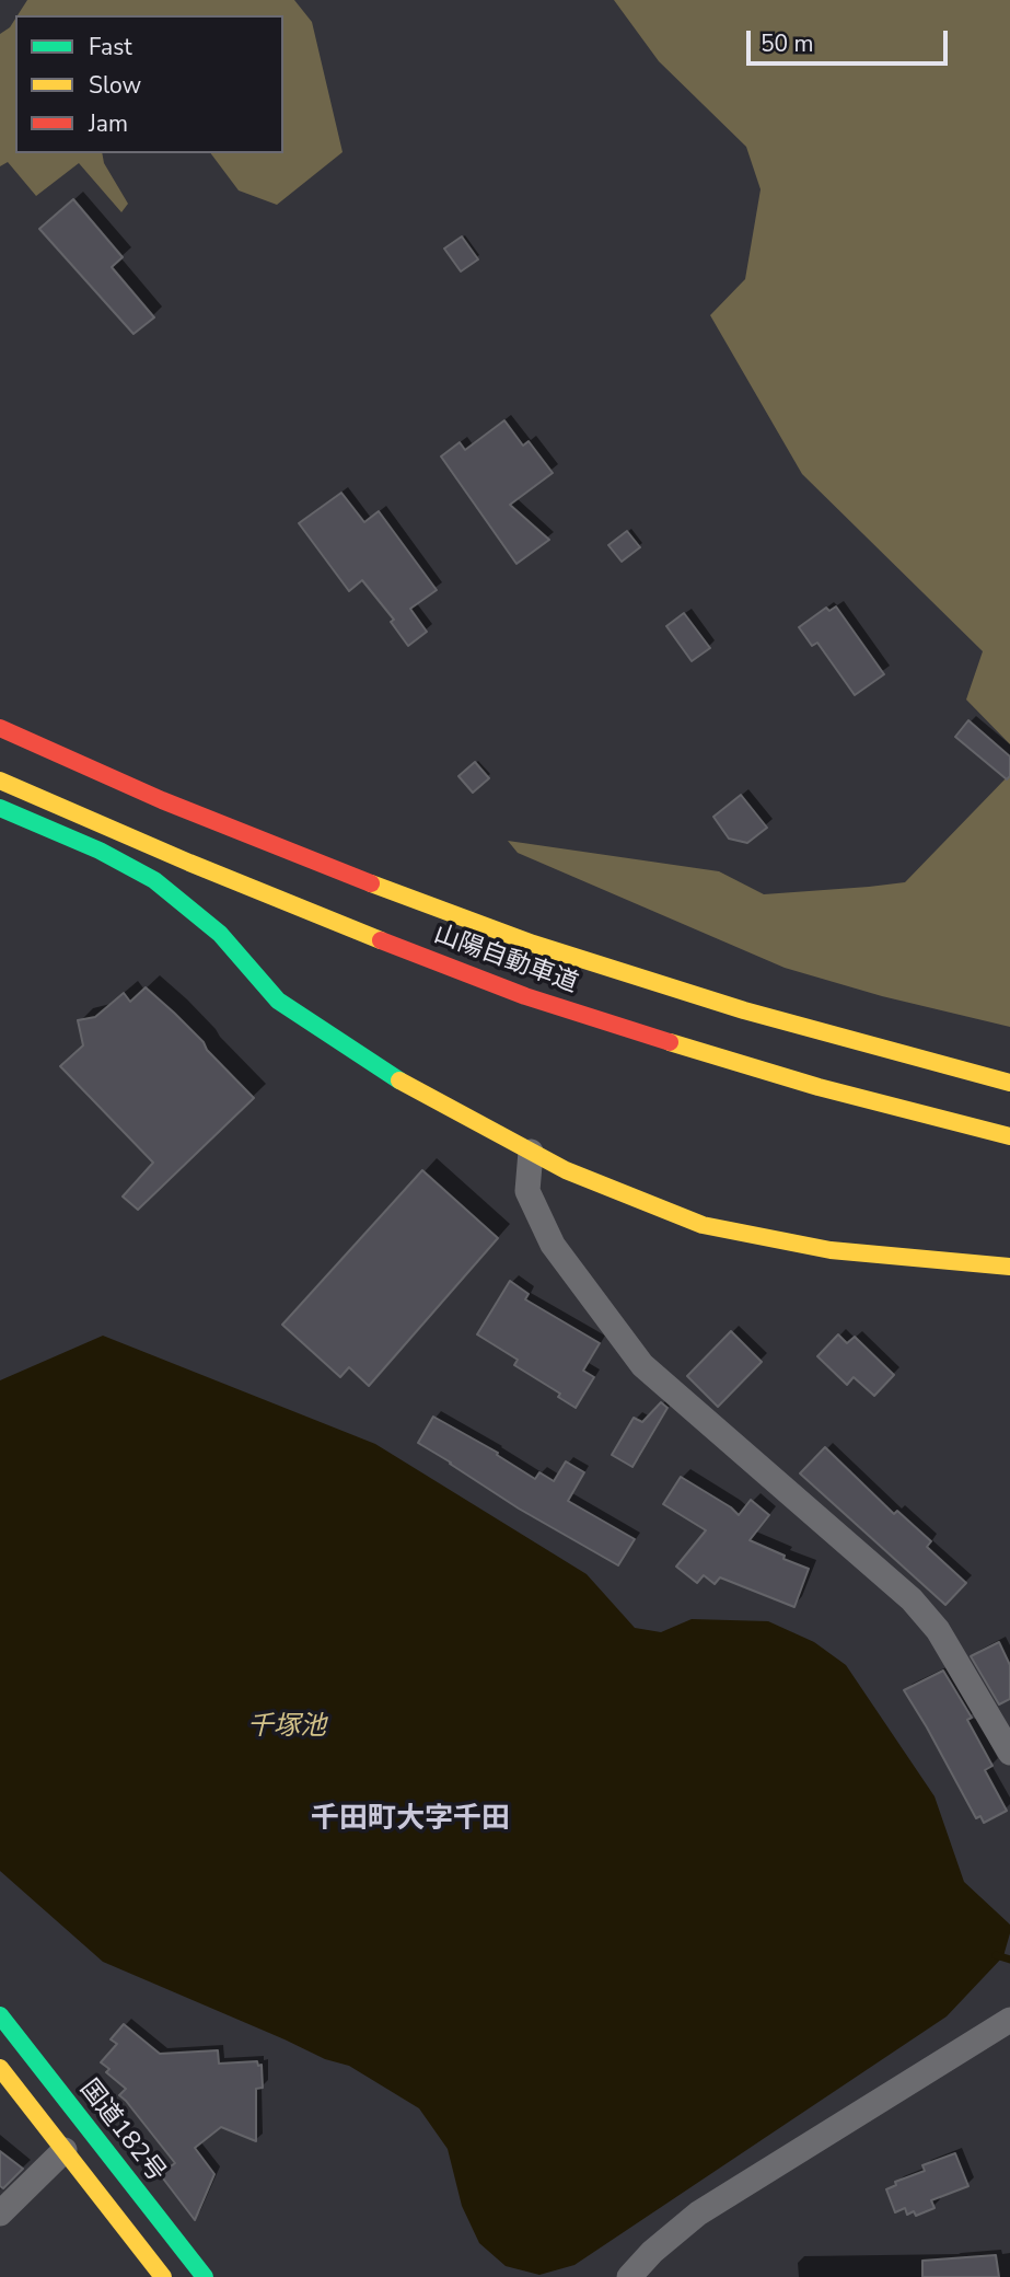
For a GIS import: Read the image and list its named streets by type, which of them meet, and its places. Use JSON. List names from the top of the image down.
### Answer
{
  "streets": {
    "main road": ["山陽自動車道", "国道182号"]
  },
  "districts": ["千田町大字千田"],
  "water": ["千塚池"],
  "legend": ["Fast", "Slow", "Jam"],
  "scale_bar": "50 m"
}
